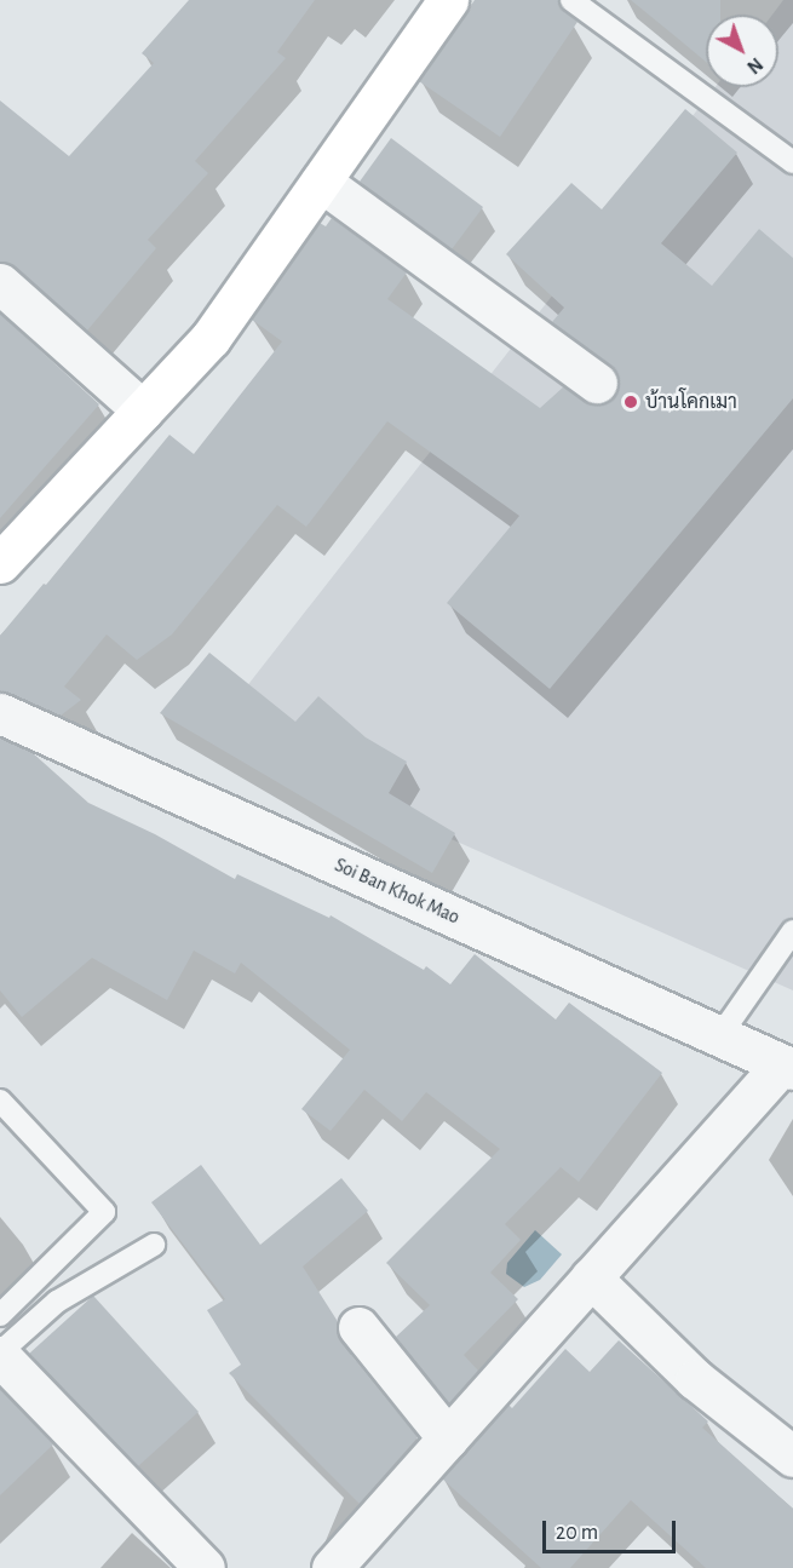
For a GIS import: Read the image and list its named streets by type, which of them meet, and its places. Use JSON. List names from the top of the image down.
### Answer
{
  "streets": {
    "street": ["Soi Ban Khok Mao"]
  },
  "places": ["บ้านโคกเมา"],
  "scale_bar": "20 m",
  "north": "bottom right"
}
